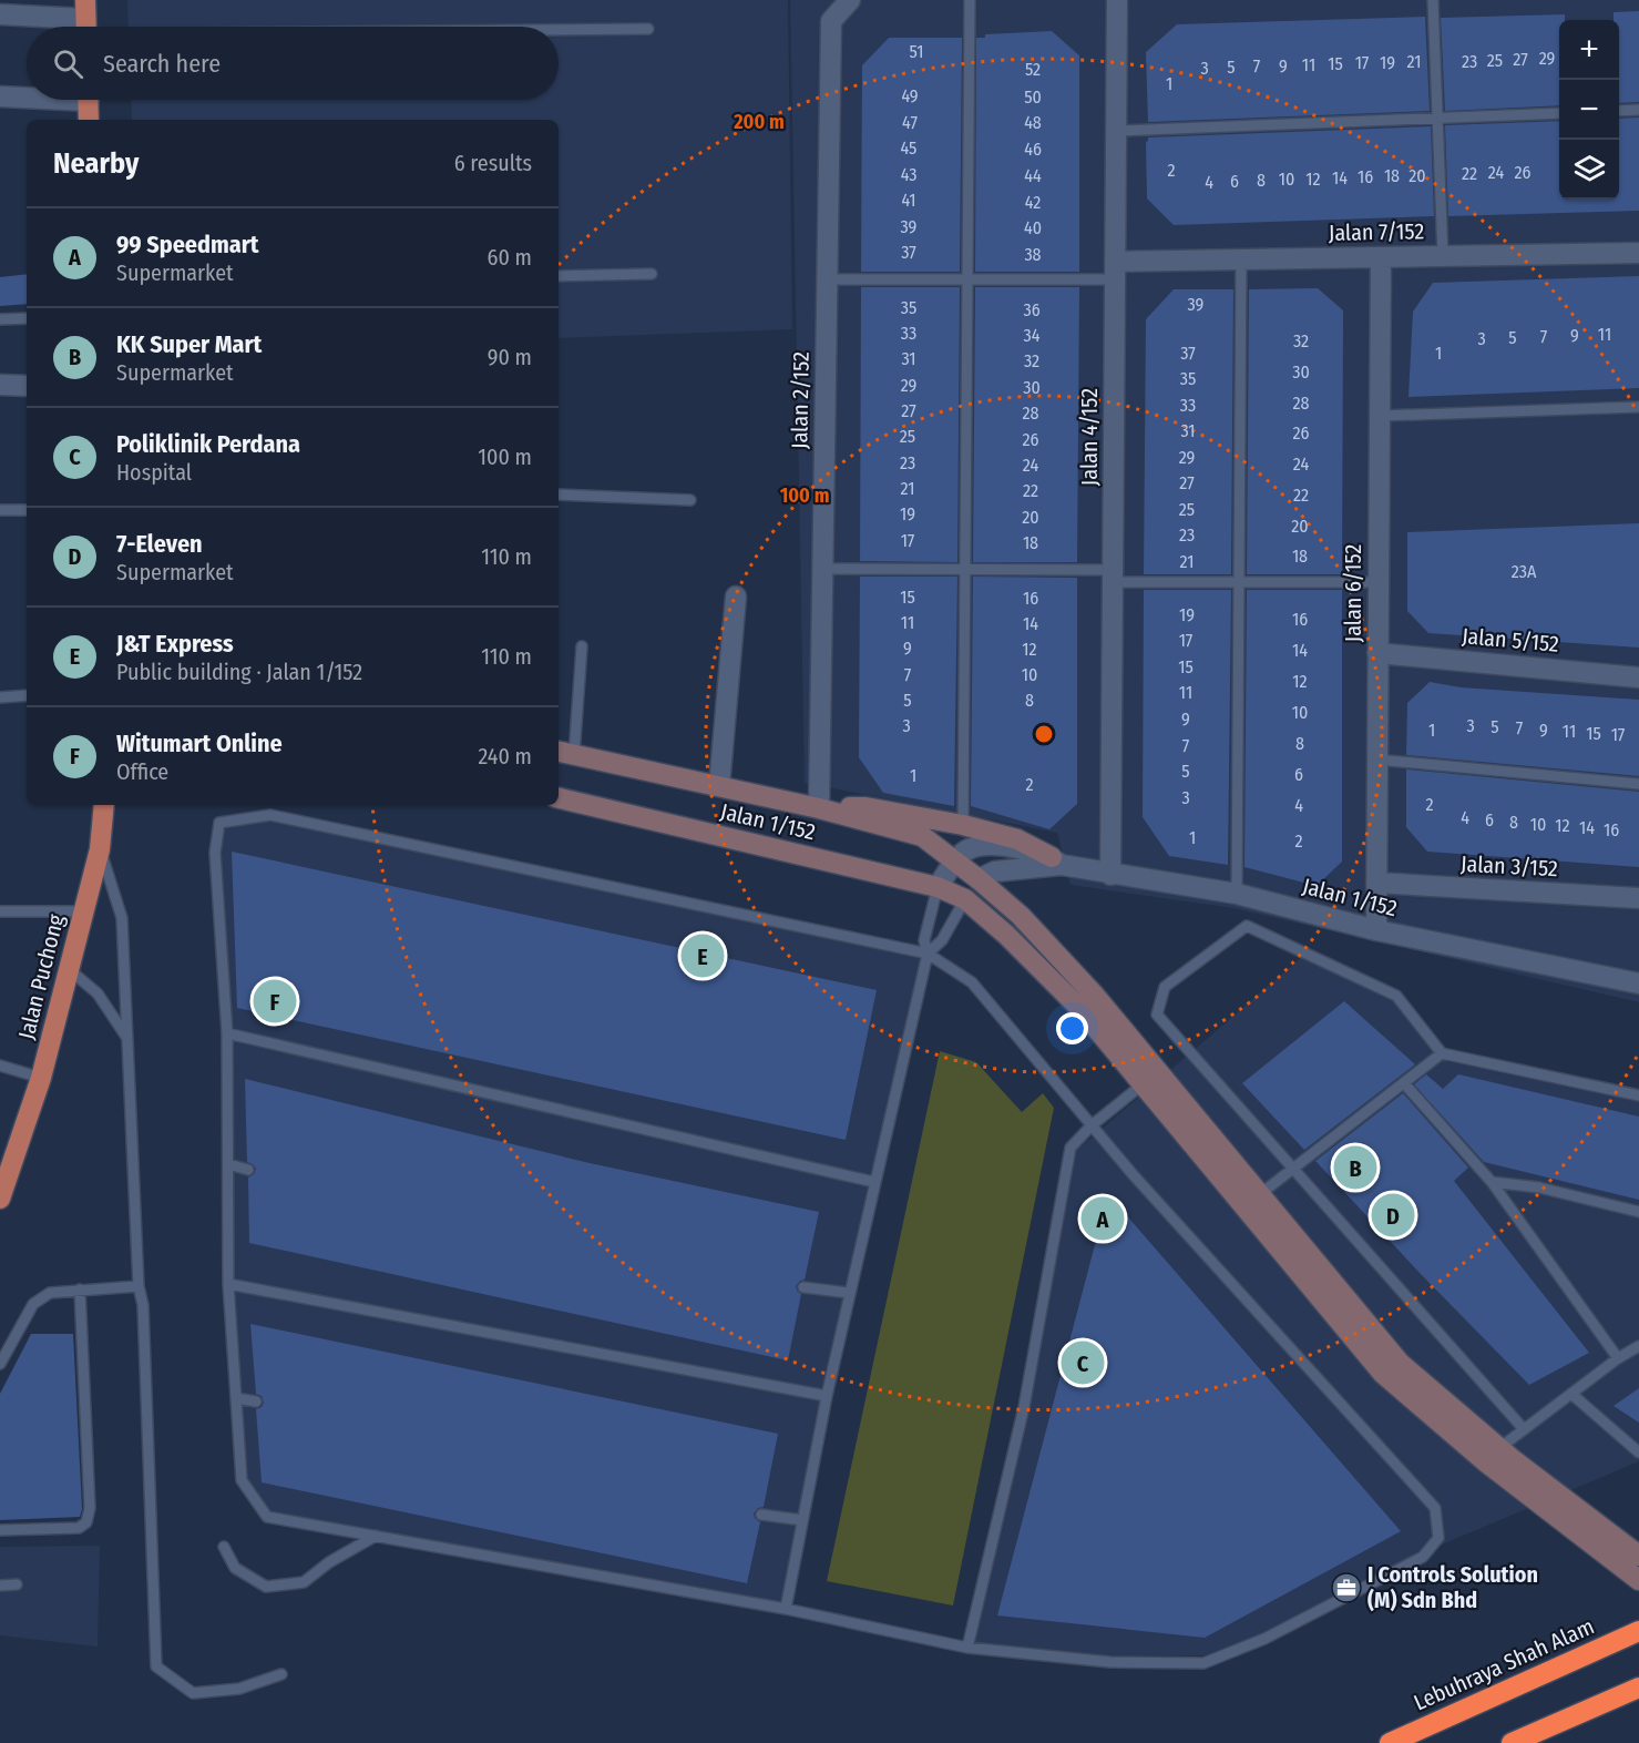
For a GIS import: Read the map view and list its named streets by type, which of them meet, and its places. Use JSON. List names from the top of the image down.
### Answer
{
  "streets": {
    "highway": ["Lebuhraya Shah Alam"],
    "main road": ["Jalan Puchong"],
    "street": [
      "Jalan 7/152",
      "Jalan 2/152",
      "Jalan 4/152",
      "Jalan 6/152",
      "Jalan 5/152",
      "Jalan 1/152",
      "Jalan 3/152"
    ]
  },
  "crossings": [
    ["Jalan 7/152", "Jalan 4/152"],
    ["Jalan 7/152", "Jalan 6/152"],
    ["Jalan 2/152", "Jalan 1/152"],
    ["Jalan 4/152", "Jalan 1/152"],
    ["Jalan 6/152", "Jalan 5/152"],
    ["Jalan 6/152", "Jalan 1/152"],
    ["Jalan 6/152", "Jalan 3/152"]
  ],
  "places": {
    "office": ["I Controls Solution (M) Sdn Bhd"]
  },
  "house_numbers": [
    "51",
    "29",
    "27",
    "25",
    "21",
    "23",
    "17",
    "19",
    "15",
    "11",
    "7",
    "9",
    "5",
    "3",
    "52",
    "1",
    "49",
    "50",
    "47",
    "48",
    "45",
    "46",
    "2",
    "24",
    "26",
    "22",
    "43",
    "44",
    "18",
    "20",
    "16",
    "14",
    "10",
    "12",
    "8",
    "6",
    "4",
    "41",
    "42",
    "39",
    "40",
    "37",
    "38",
    "39",
    "35",
    "36",
    "33",
    "11",
    "34",
    "9",
    "7",
    "5",
    "3",
    "32",
    "37",
    "1",
    "31",
    "32",
    "30",
    "35",
    "29",
    "30",
    "28",
    "33",
    "27",
    "28",
    "31",
    "26",
    "25",
    "26",
    "29",
    "23",
    "24",
    "24",
    "27",
    "21",
    "22",
    "22",
    "25",
    "19",
    "20",
    "20",
    "23",
    "17",
    "18",
    "18",
    "21",
    "23A",
    "15",
    "16",
    "19",
    "16",
    "11",
    "14",
    "17",
    "9",
    "12",
    "14",
    "15",
    "7",
    "10",
    "12",
    "11",
    "5",
    "8",
    "10",
    "9",
    "3",
    "3",
    "5",
    "7",
    "1",
    "9",
    "11",
    "15",
    "17",
    "8",
    "7",
    "5",
    "6",
    "1",
    "2",
    "3",
    "2",
    "4",
    "4",
    "6",
    "8",
    "10",
    "12",
    "14",
    "16",
    "1",
    "2"
  ],
  "page": {
    "map_buttons": ["+", "−"],
    "search": "Search here",
    "heading": ["Nearby", "6 results"],
    "list": [
      {
        "mark": "A",
        "name": "99 Speedmart",
        "note": "Supermarket",
        "value": "60 m"
      },
      {
        "mark": "B",
        "name": "KK Super Mart",
        "note": "Supermarket",
        "value": "90 m"
      },
      {
        "mark": "C",
        "name": "Poliklinik Perdana",
        "note": "Hospital",
        "value": "100 m"
      },
      {
        "mark": "D",
        "name": "7-Eleven",
        "note": "Supermarket",
        "value": "110 m"
      },
      {
        "mark": "E",
        "name": "J&T Express",
        "note": "Public building · Jalan 1/152",
        "value": "110 m"
      },
      {
        "mark": "F",
        "name": "Witumart Online",
        "note": "Office",
        "value": "240 m"
      }
    ],
    "pins": [
      "E",
      "F",
      "B",
      "D",
      "A",
      "C"
    ]
  },
  "rings": ["200 m", "100 m"]
}
